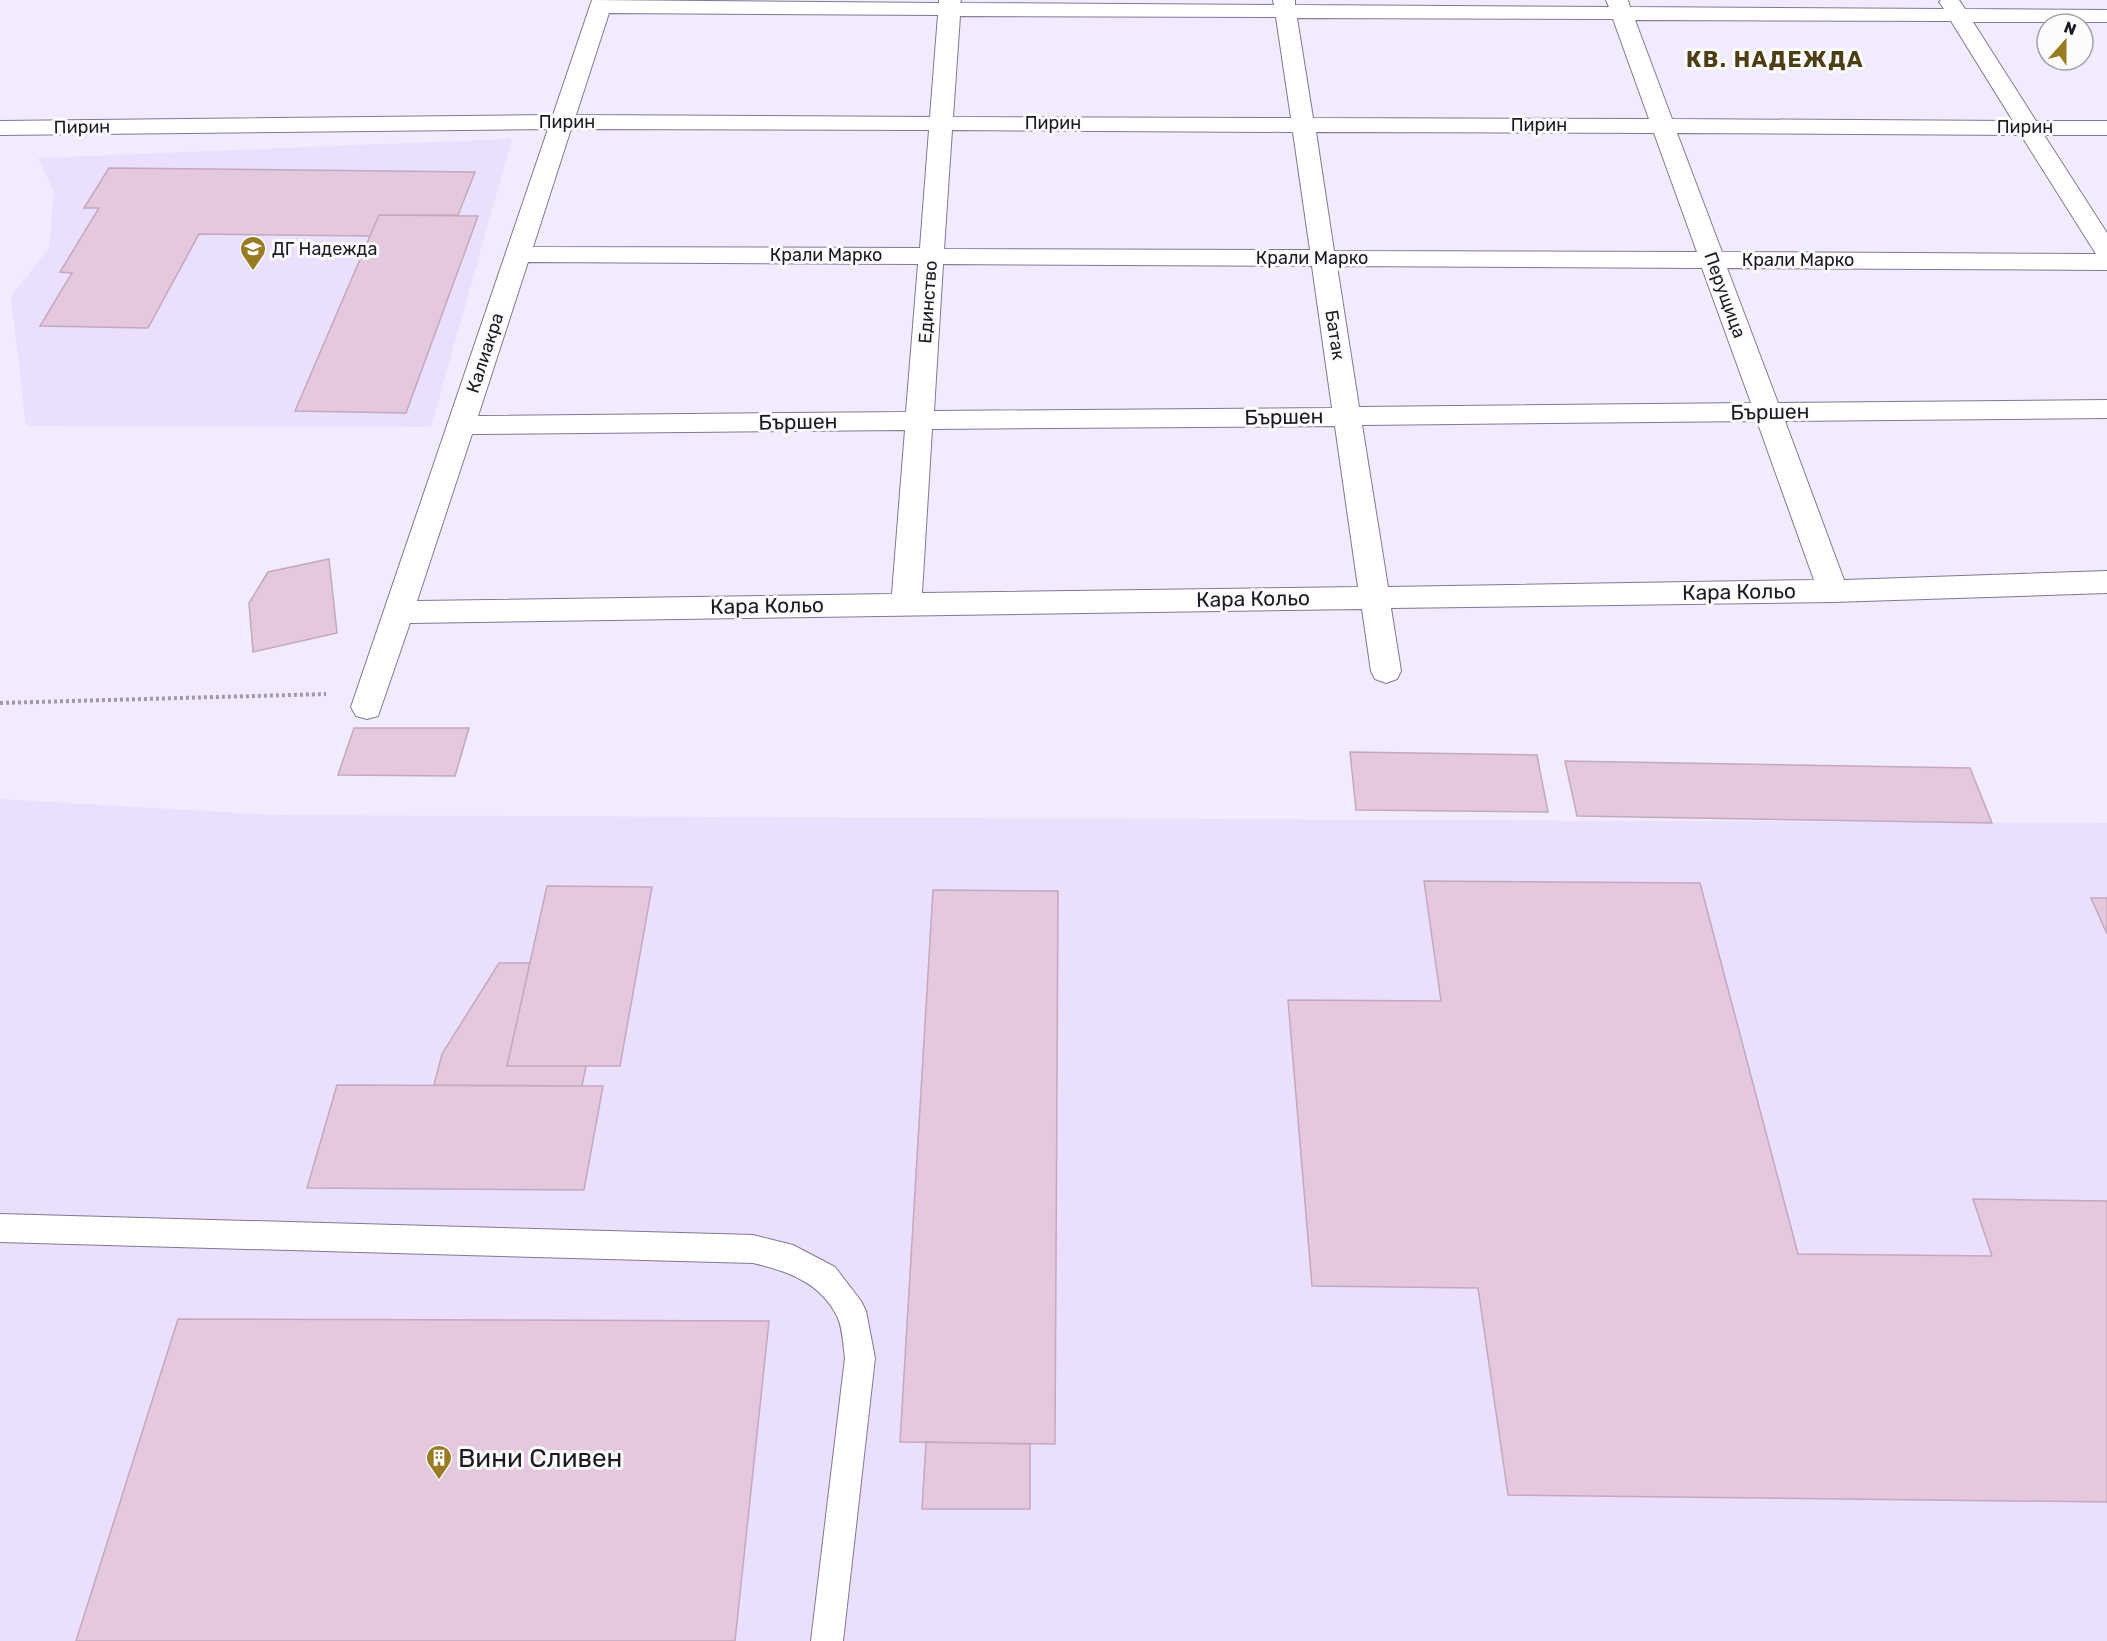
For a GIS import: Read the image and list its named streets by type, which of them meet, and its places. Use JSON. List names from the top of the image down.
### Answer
{
  "streets": {
    "street": [
      "Пирин",
      "Крали Марко",
      "Перущица",
      "Единство",
      "Батак",
      "Калиакра",
      "Бършен",
      "Кара Кольо"
    ]
  },
  "crossings": [
    ["Пирин", "Перущица"],
    ["Пирин", "Единство"],
    ["Пирин", "Батак"],
    ["Пирин", "Калиакра"],
    ["Крали Марко", "Перущица"],
    ["Крали Марко", "Единство"],
    ["Крали Марко", "Батак"],
    ["Крали Марко", "Калиакра"],
    ["Перущица", "Бършен"],
    ["Перущица", "Кара Кольо"],
    ["Единство", "Бършен"],
    ["Единство", "Кара Кольо"],
    ["Батак", "Бършен"],
    ["Батак", "Кара Кольо"],
    ["Калиакра", "Бършен"],
    ["Калиакра", "Кара Кольо"]
  ],
  "districts": ["КВ. НАДЕЖДА"],
  "places": {
    "school or university": ["ДГ Надежда"],
    "building": ["Вини Сливен"]
  },
  "north": "top"
}
